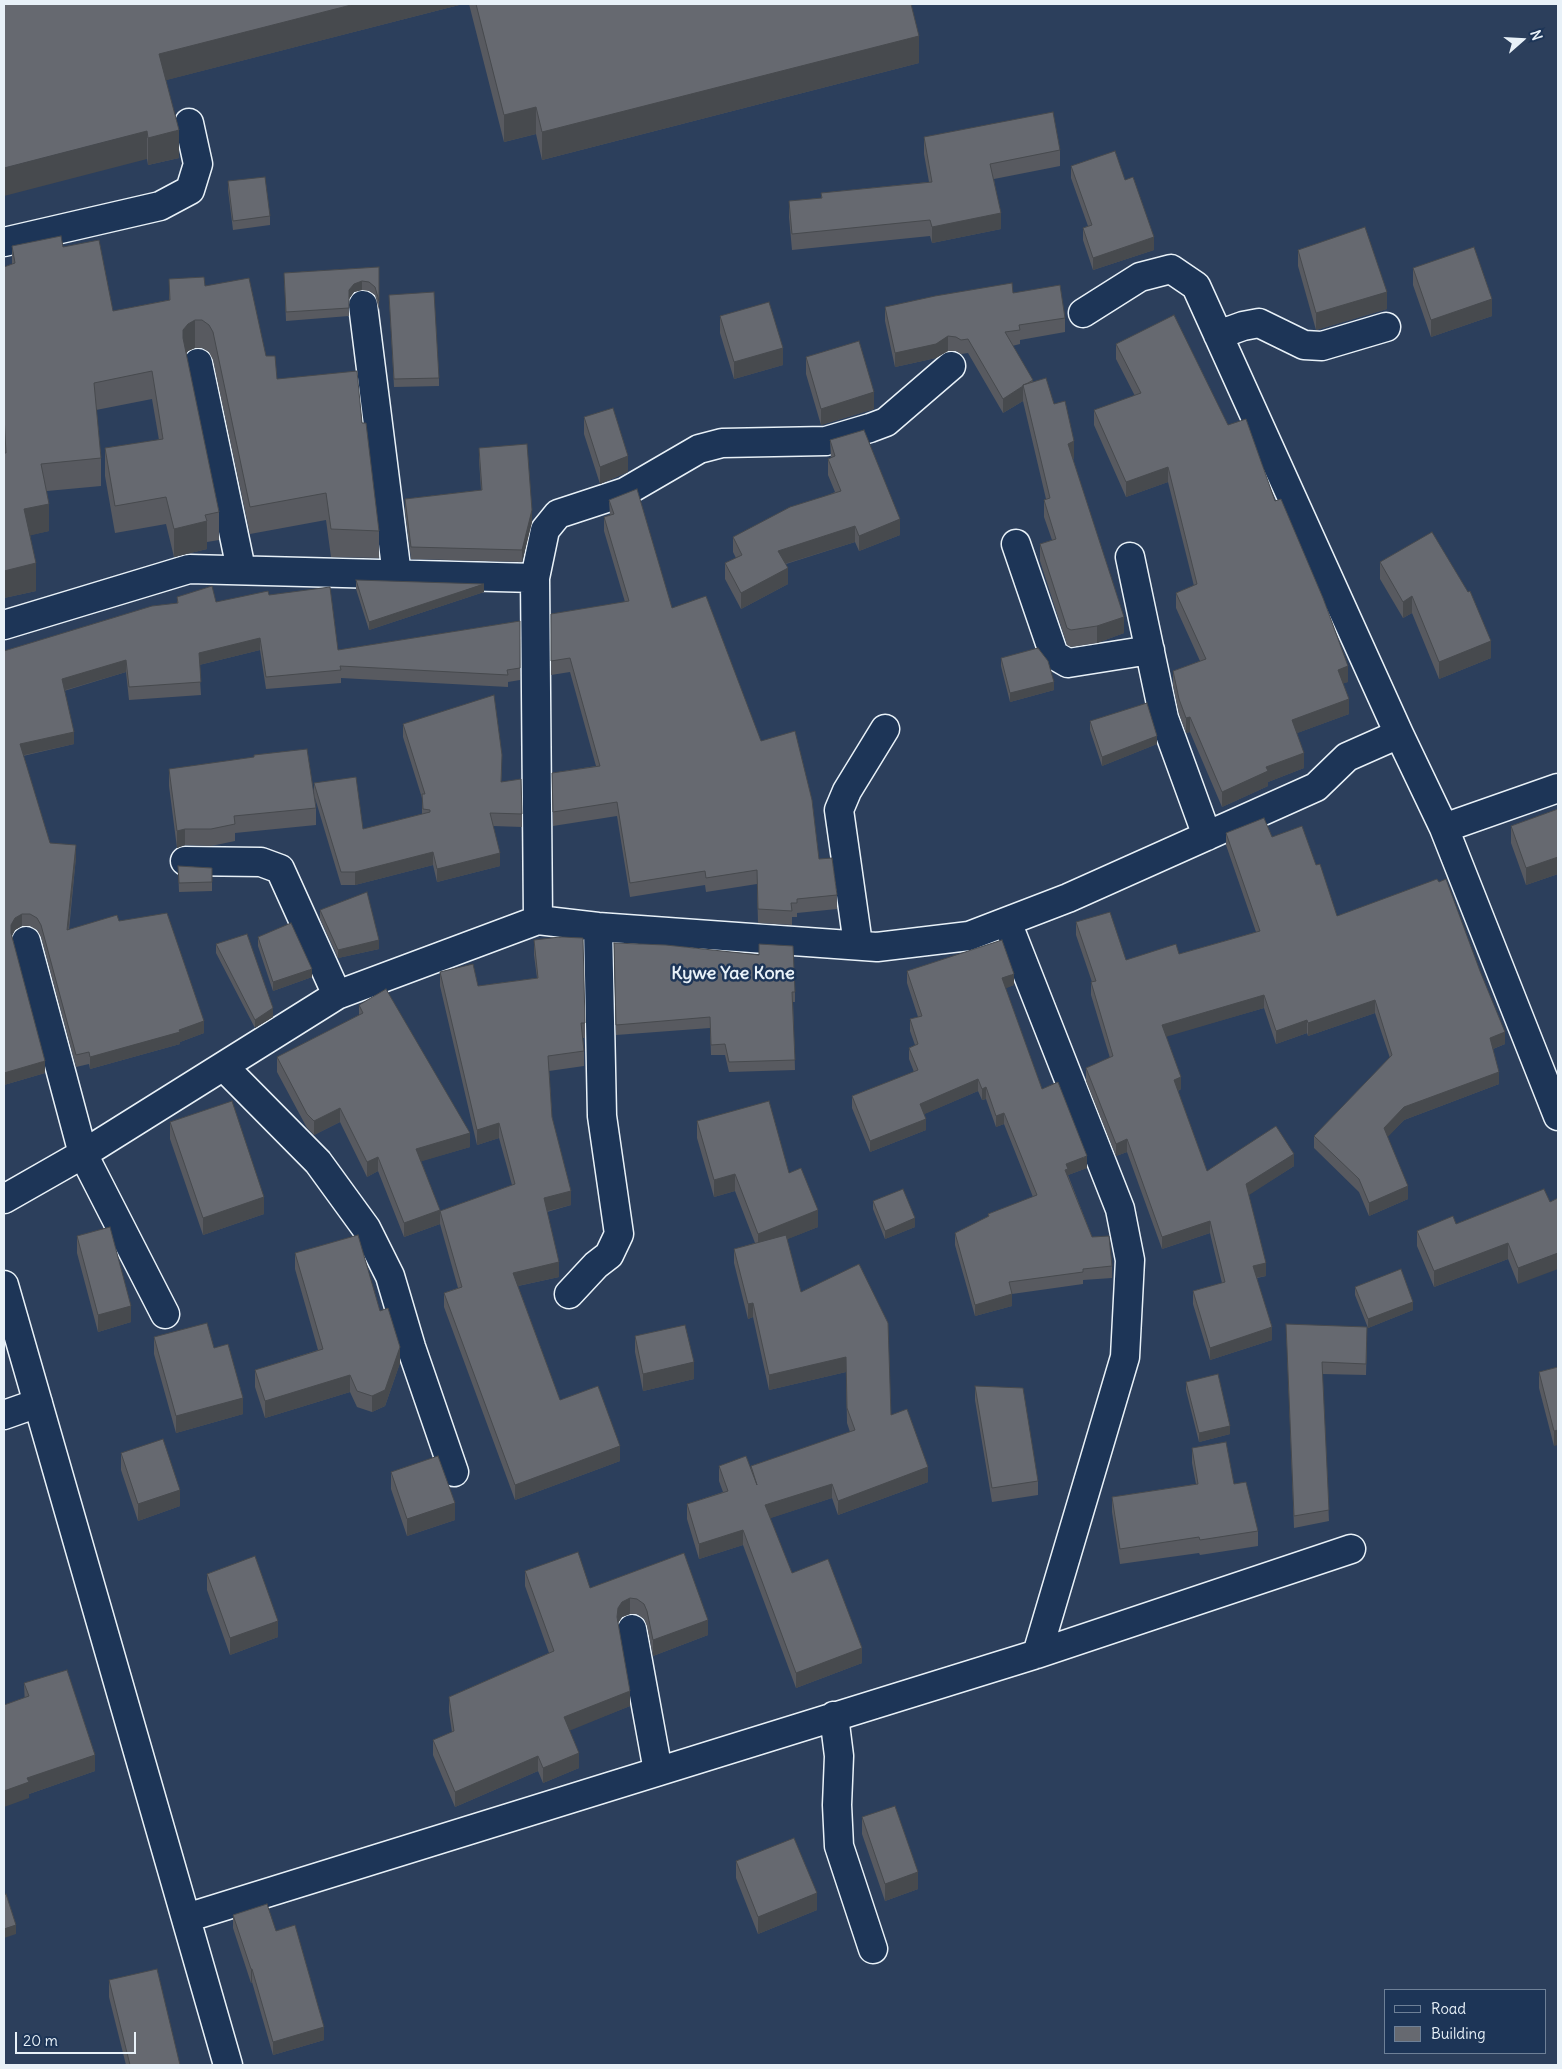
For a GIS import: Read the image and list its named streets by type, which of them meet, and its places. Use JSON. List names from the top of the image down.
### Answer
{
  "districts": ["Kywe Yae Kone"],
  "legend": ["Road", "Building"],
  "scale_bar": "20 m",
  "north": "right"
}
